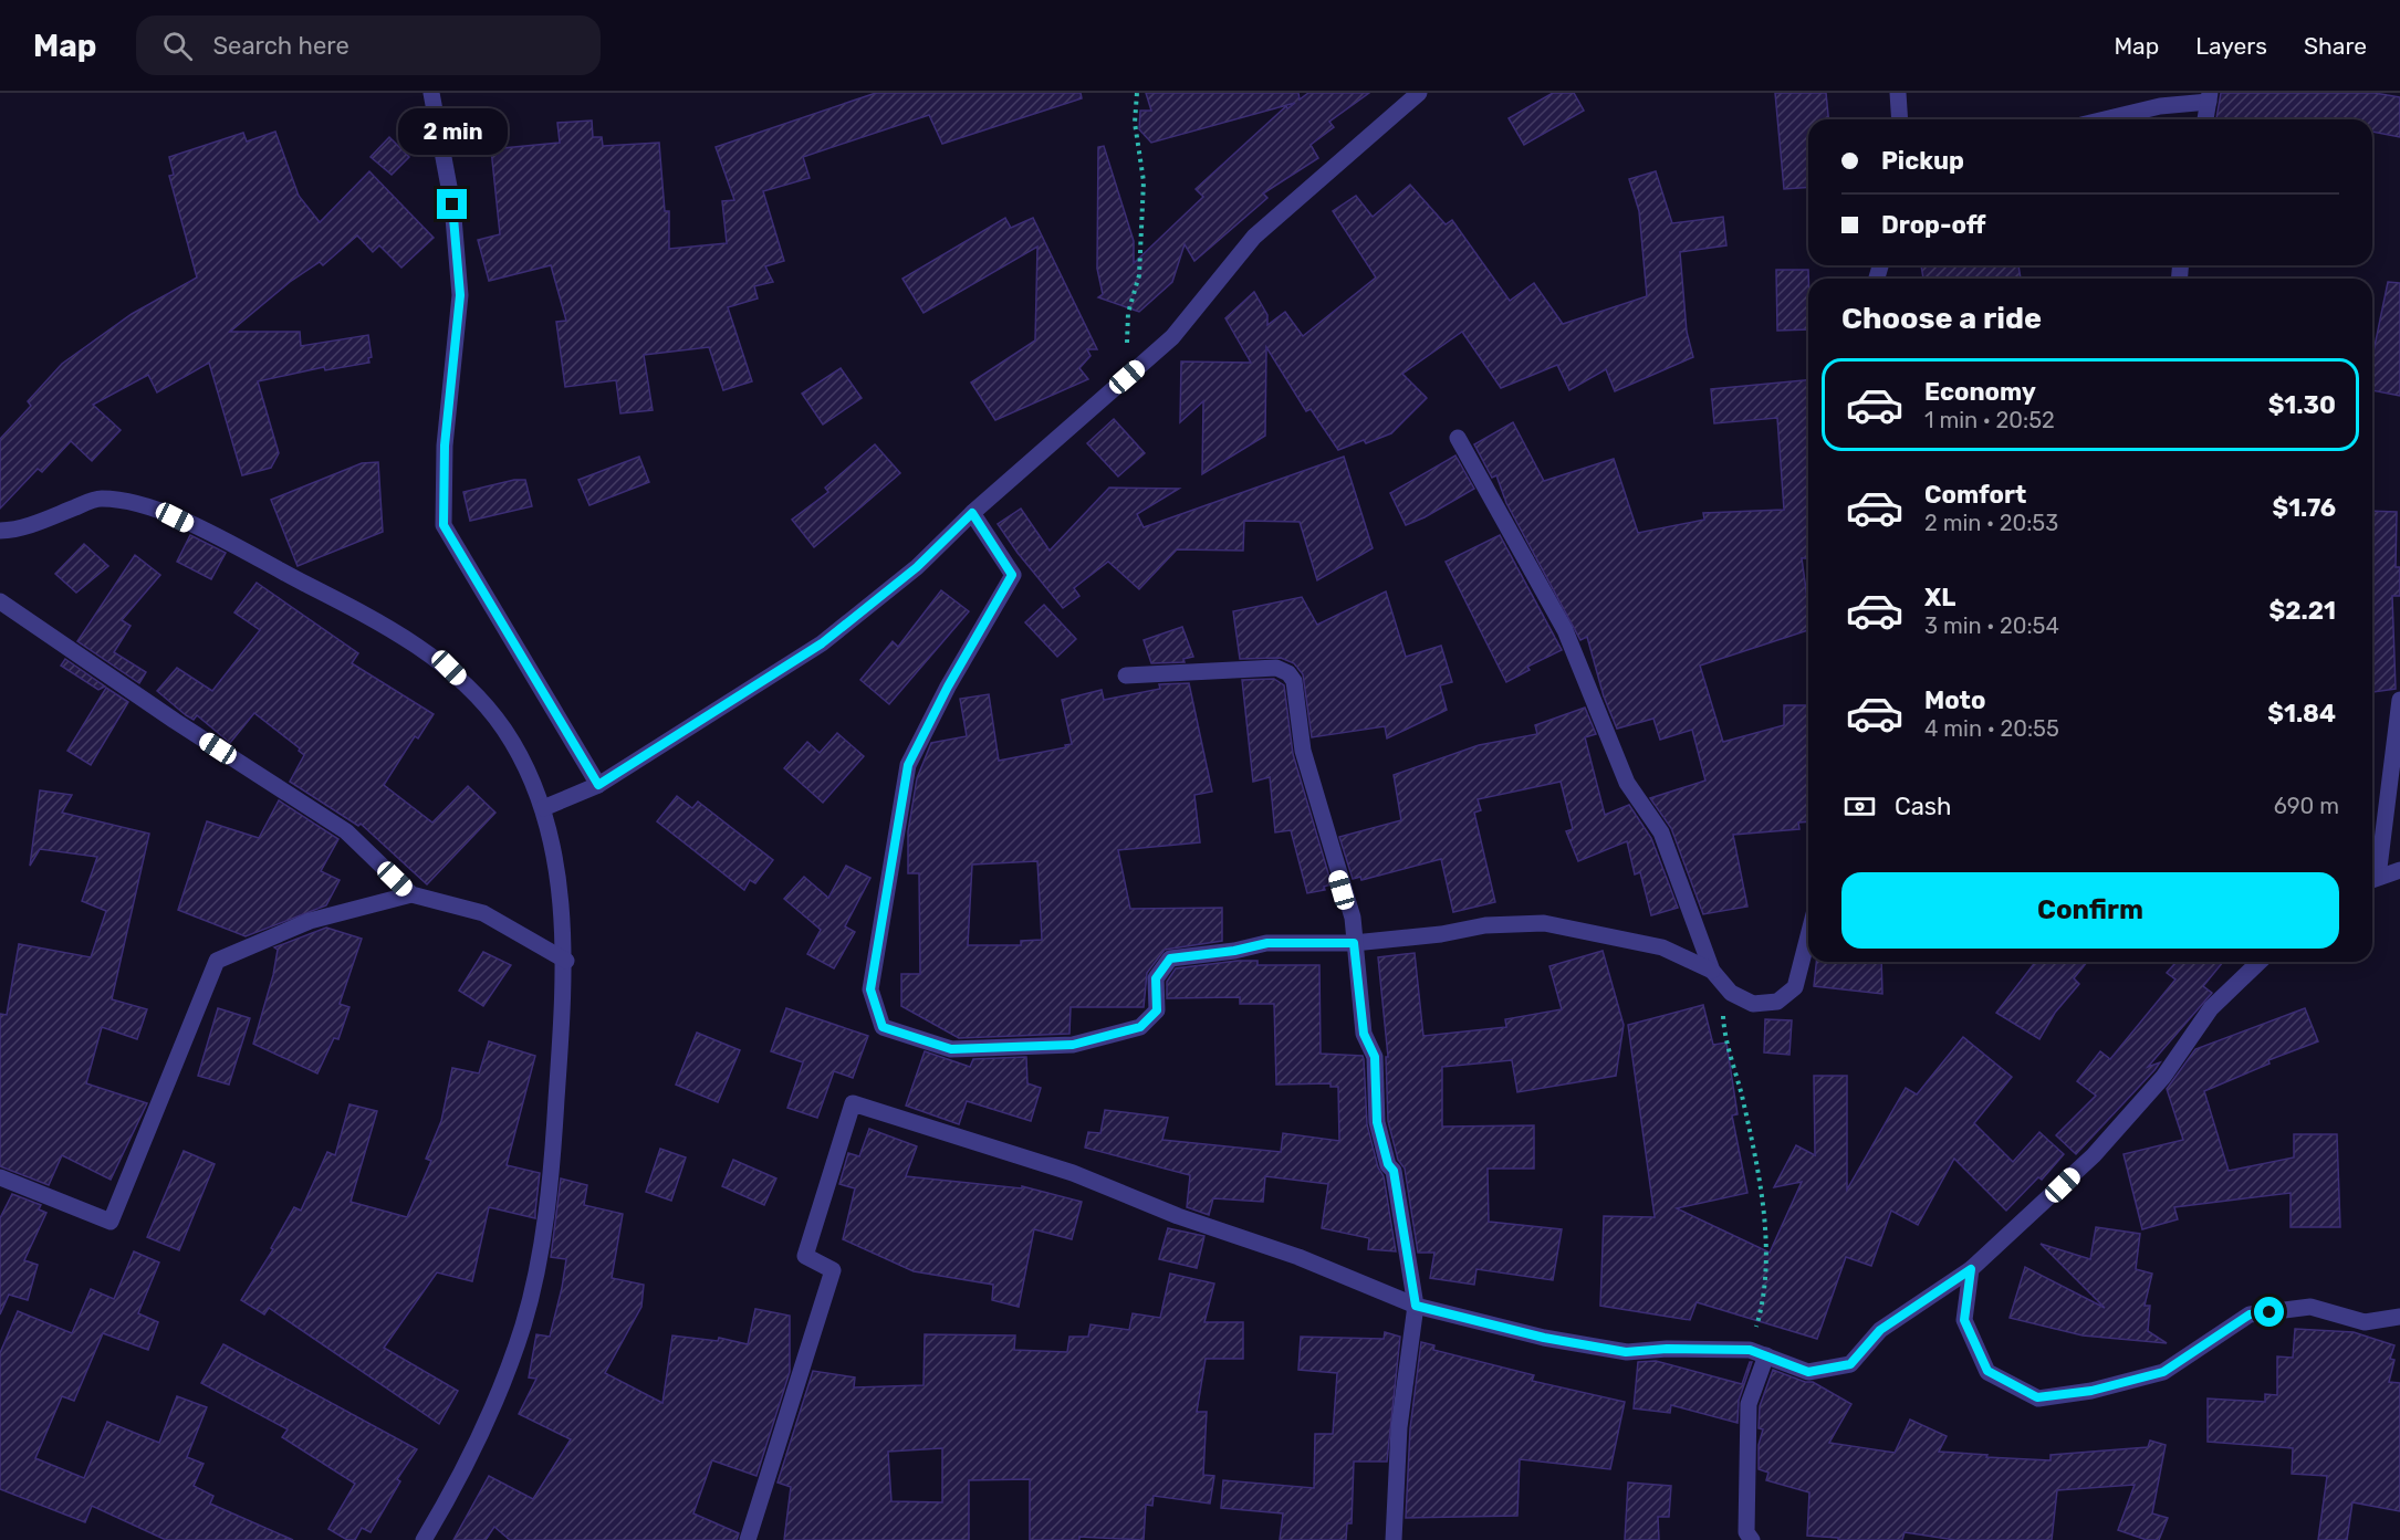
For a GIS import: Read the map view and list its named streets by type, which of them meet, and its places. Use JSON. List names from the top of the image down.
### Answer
{
  "page": {
    "header": "Map",
    "search": "Search here",
    "nav": ["Map", "Layers", "Share"],
    "bubble": "2 min",
    "banner": ["Pickup", "Drop-off"],
    "heading": "Choose a ride",
    "list": [
      {
        "name": "Economy",
        "note": "1 min · 20:52",
        "value": "$1.30"
      },
      {
        "name": "Comfort",
        "note": "2 min · 20:53",
        "value": "$1.76"
      },
      {
        "name": "XL",
        "note": "3 min · 20:54",
        "value": "$2.21"
      },
      {
        "name": "Moto",
        "note": "4 min · 20:55",
        "value": "$1.84"
      }
    ],
    "pay": ["Cash", "690 m"],
    "buttons": "Confirm"
  }
}
